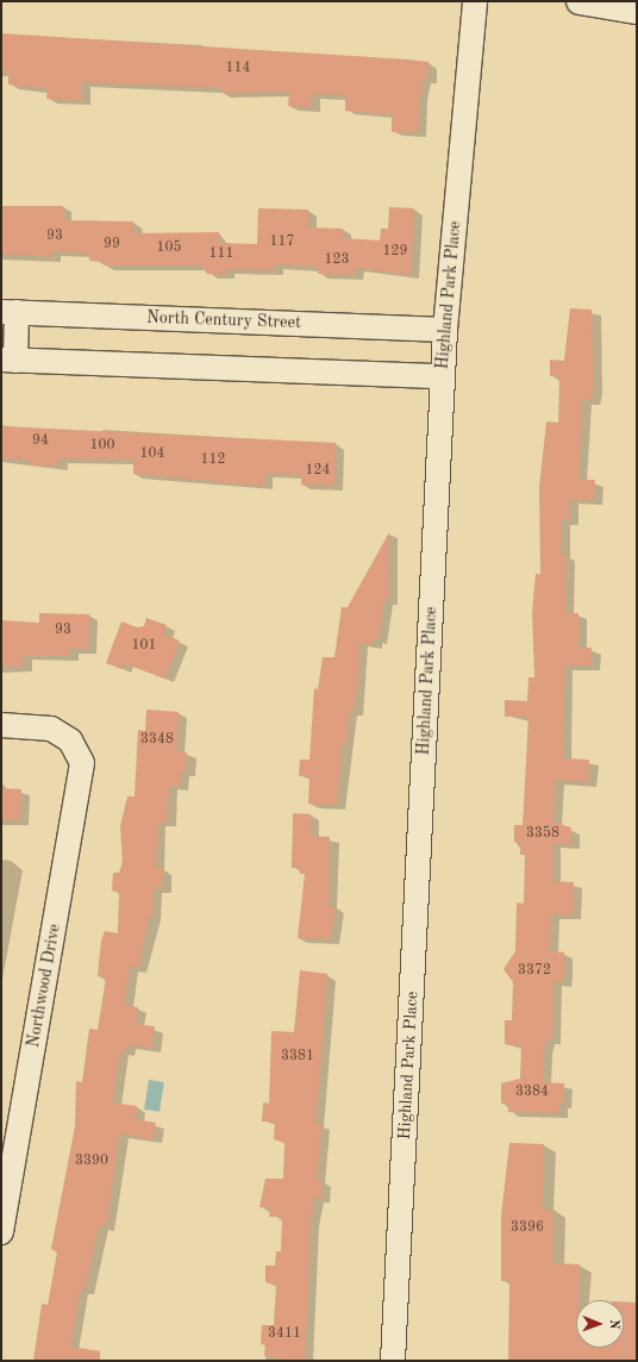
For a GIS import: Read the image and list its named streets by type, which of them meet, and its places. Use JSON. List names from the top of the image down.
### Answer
{
  "streets": {
    "street": ["Highland Park Place", "North Century Street", "Northwood Drive"]
  },
  "crossings": [
    ["Highland Park Place", "North Century Street"]
  ],
  "house_numbers": [
    "114",
    "93",
    "117",
    "99",
    "105",
    "129",
    "111",
    "123",
    "94",
    "100",
    "104",
    "112",
    "124",
    "93",
    "101",
    "3348",
    "3358",
    "3372",
    "3381",
    "3384",
    "3390",
    "3396",
    "3411"
  ],
  "north": "right"
}
